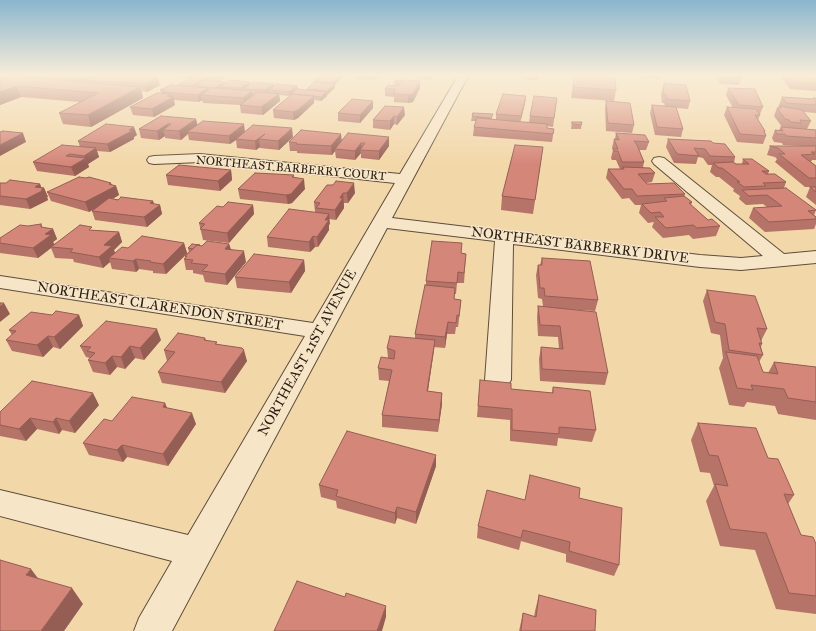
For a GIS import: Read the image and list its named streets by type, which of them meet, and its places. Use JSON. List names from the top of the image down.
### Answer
{
  "streets": {
    "street": [
      "NORTHEAST BARBERRY COURT",
      "NORTHEAST BARBERRY DRIVE",
      "NORTHEAST CLARENDON STREET",
      "NORTHEAST 21ST AVENUE"
    ]
  },
  "crossings": [
    ["NORTHEAST BARBERRY COURT", "NORTHEAST 21ST AVENUE"],
    ["NORTHEAST BARBERRY DRIVE", "NORTHEAST 21ST AVENUE"],
    ["NORTHEAST CLARENDON STREET", "NORTHEAST 21ST AVENUE"]
  ]
}
